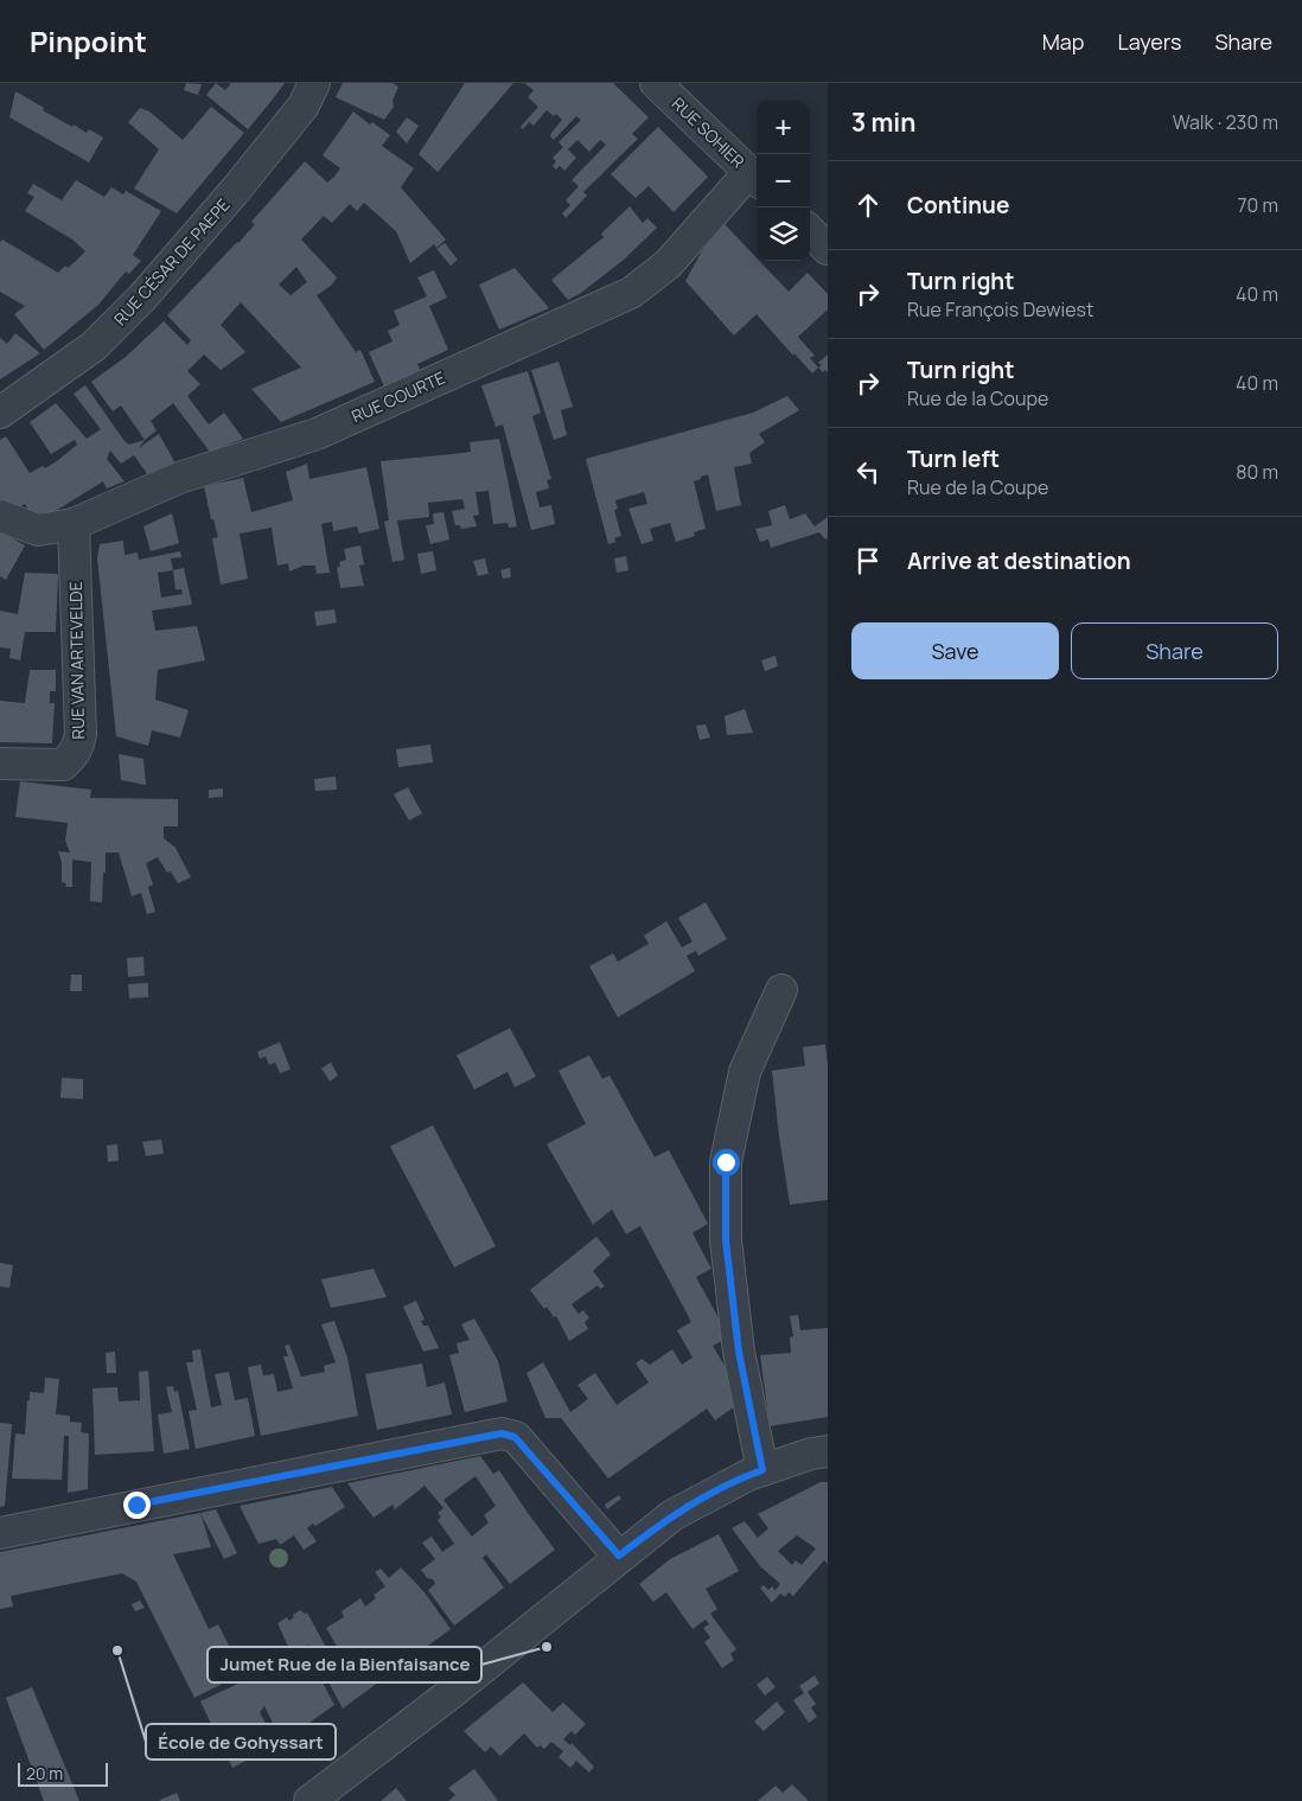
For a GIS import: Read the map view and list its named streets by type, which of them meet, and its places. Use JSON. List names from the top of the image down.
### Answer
{
  "streets": {
    "street": [
      "RUE SOHIER",
      "RUE CÉSAR DE PAEPE",
      "RUE COURTE",
      "RUE VAN ARTEVELDE"
    ]
  },
  "crossings": [
    ["RUE SOHIER", "RUE COURTE"],
    ["RUE COURTE", "RUE VAN ARTEVELDE"]
  ],
  "places": ["Jumet Rue de la Bienfaisance", "École de Gohyssart"],
  "scale_bar": "20 m",
  "page": {
    "header": "Pinpoint",
    "nav": ["Map", "Layers", "Share"],
    "heading": ["3 min", "Walk · 230 m"],
    "map_buttons": ["+", "−"],
    "list": [
      ["Continue", "70 m"],
      ["Turn right", "Rue François Dewiest", "40 m"],
      ["Turn right", "Rue de la Coupe", "40 m"],
      ["Turn left", "Rue de la Coupe", "80 m"],
      "Arrive at destination"
    ],
    "buttons": ["Save", "Share"],
    "scale": "20 m"
  }
}
